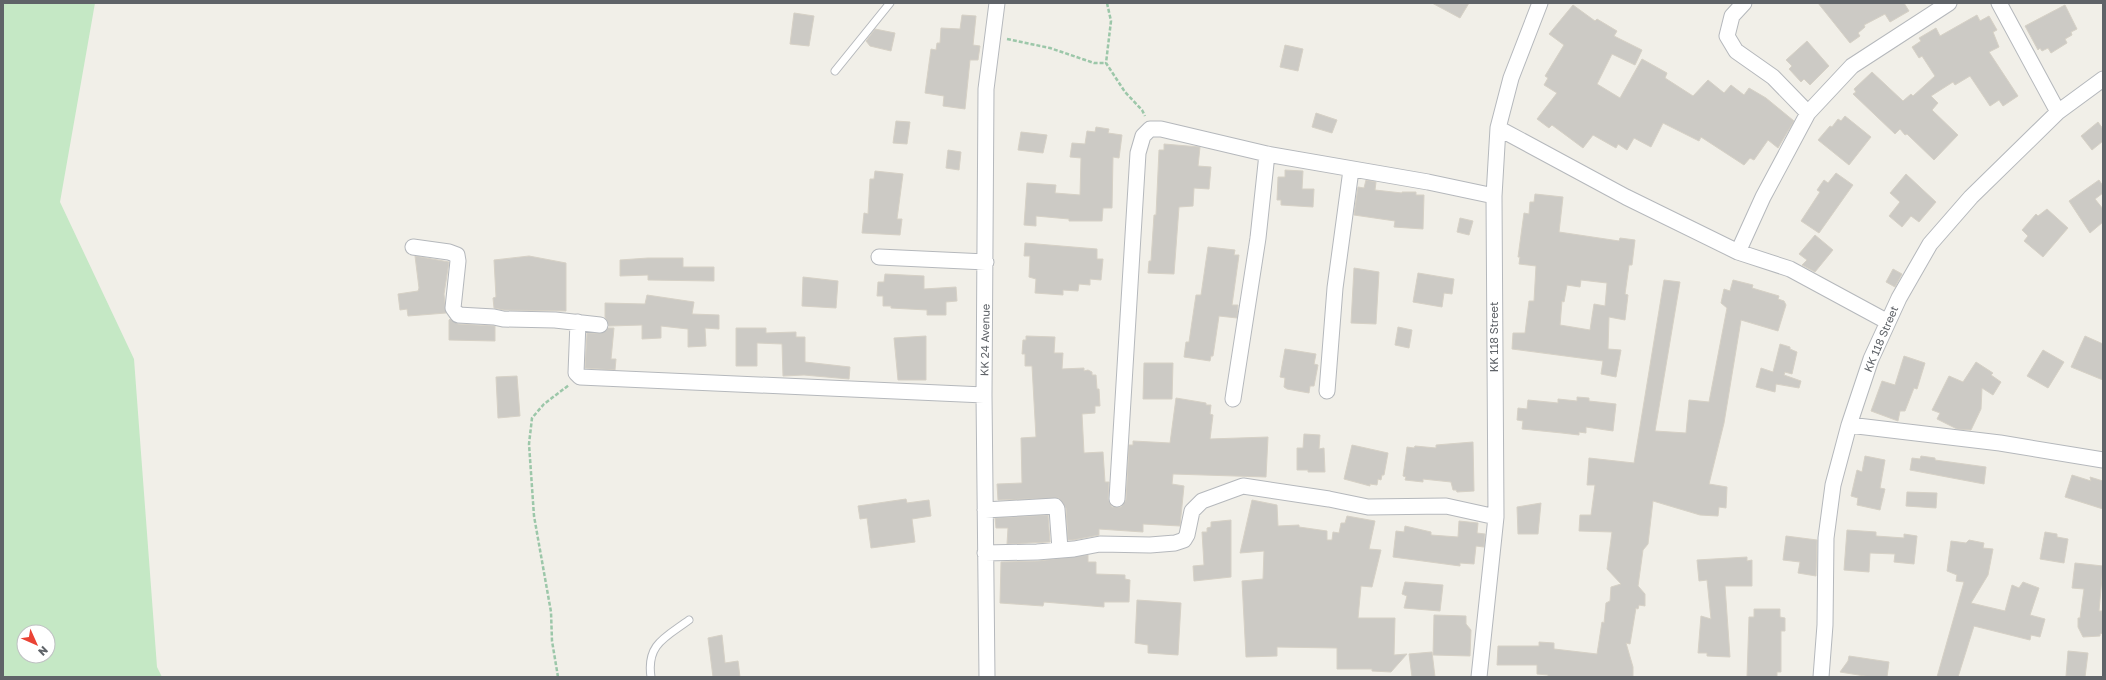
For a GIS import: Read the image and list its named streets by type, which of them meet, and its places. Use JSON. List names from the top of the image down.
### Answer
{
  "streets": {
    "street": ["KK 118 Street", "KK 24 Avenue"]
  },
  "north": "bottom right"
}
